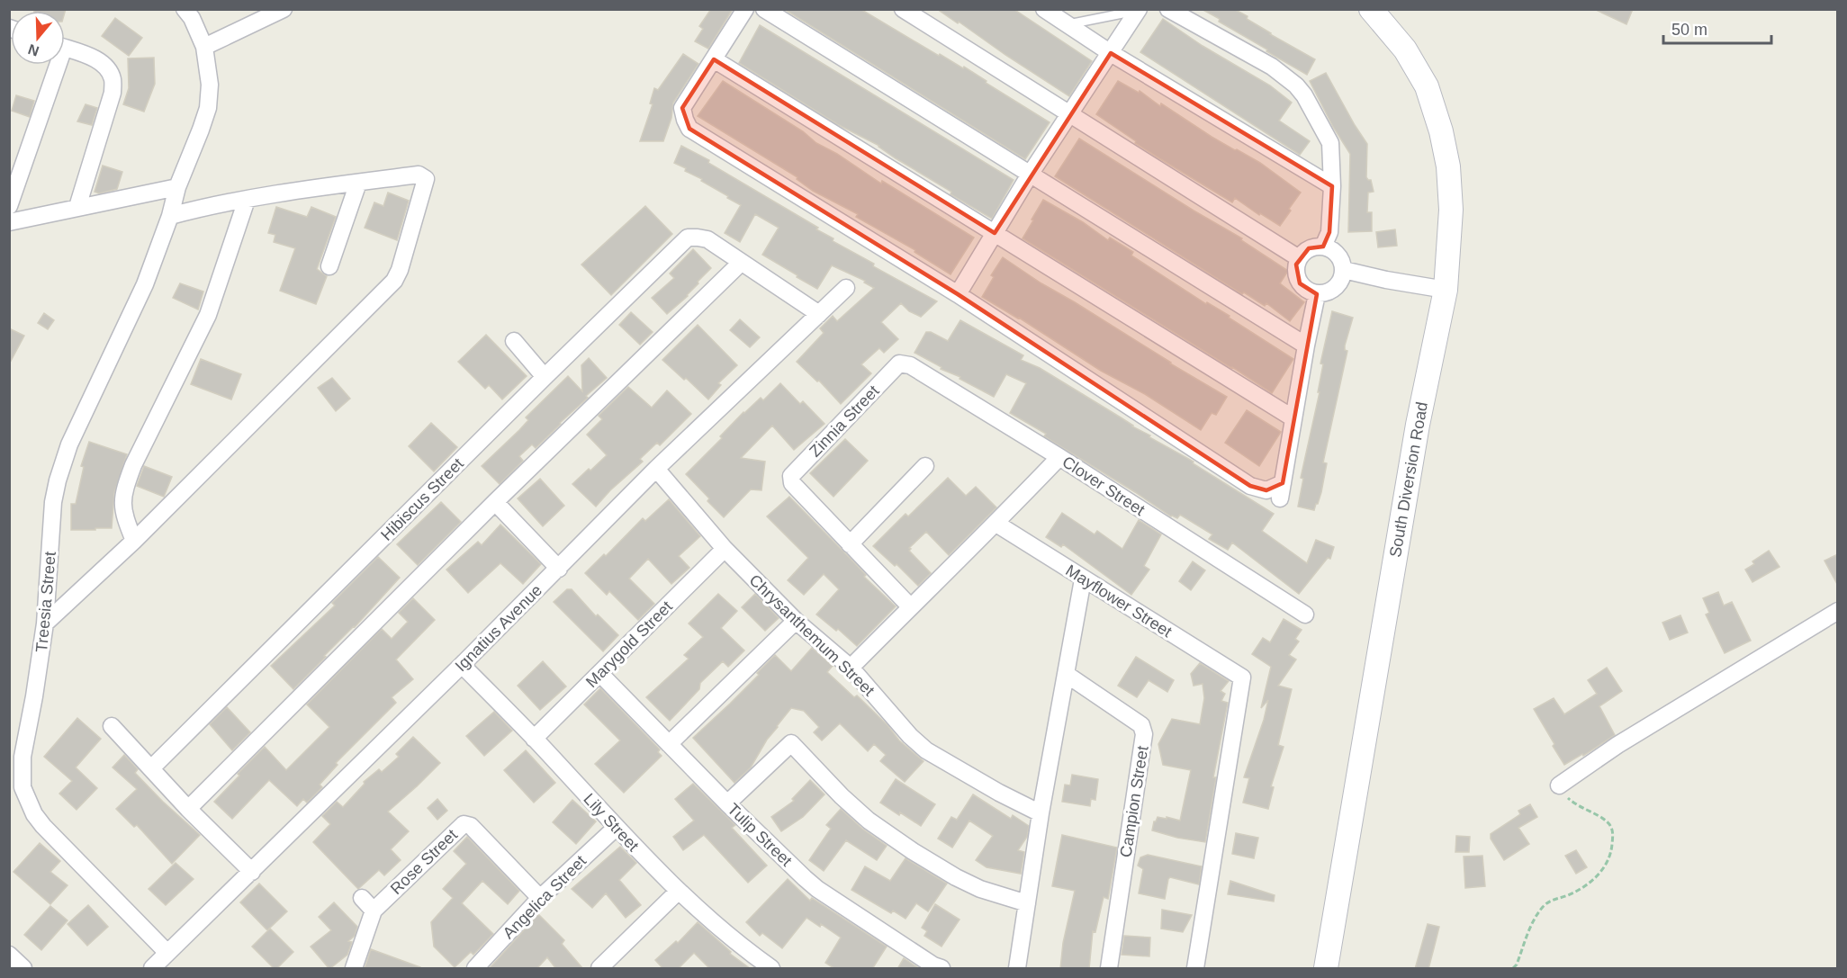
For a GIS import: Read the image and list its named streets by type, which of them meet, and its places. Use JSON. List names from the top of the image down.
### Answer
{
  "streets": {
    "main road": ["South Diversion Road"],
    "street": [
      "Zinnia Street",
      "Clover Street",
      "Hibiscus Street",
      "Mayflower Street",
      "Treesia Street",
      "Ignatius Avenue",
      "Chrysanthemum Street",
      "Marygold Street",
      "Campion Street",
      "Lily Street",
      "Tulip Street",
      "Rose Street",
      "Angelica Street"
    ]
  },
  "crossings": [
    ["Zinnia Street", "Clover Street"],
    ["Treesia Street", "Ignatius Avenue"],
    ["Ignatius Avenue", "Chrysanthemum Street"],
    ["Ignatius Avenue", "Lily Street"],
    ["Chrysanthemum Street", "Marygold Street"],
    ["Marygold Street", "Lily Street"],
    ["Marygold Street", "Tulip Street"],
    ["Lily Street", "Angelica Street"],
    ["Rose Street", "Angelica Street"]
  ],
  "scale_bar": "50 m",
  "north": "bottom"
}
